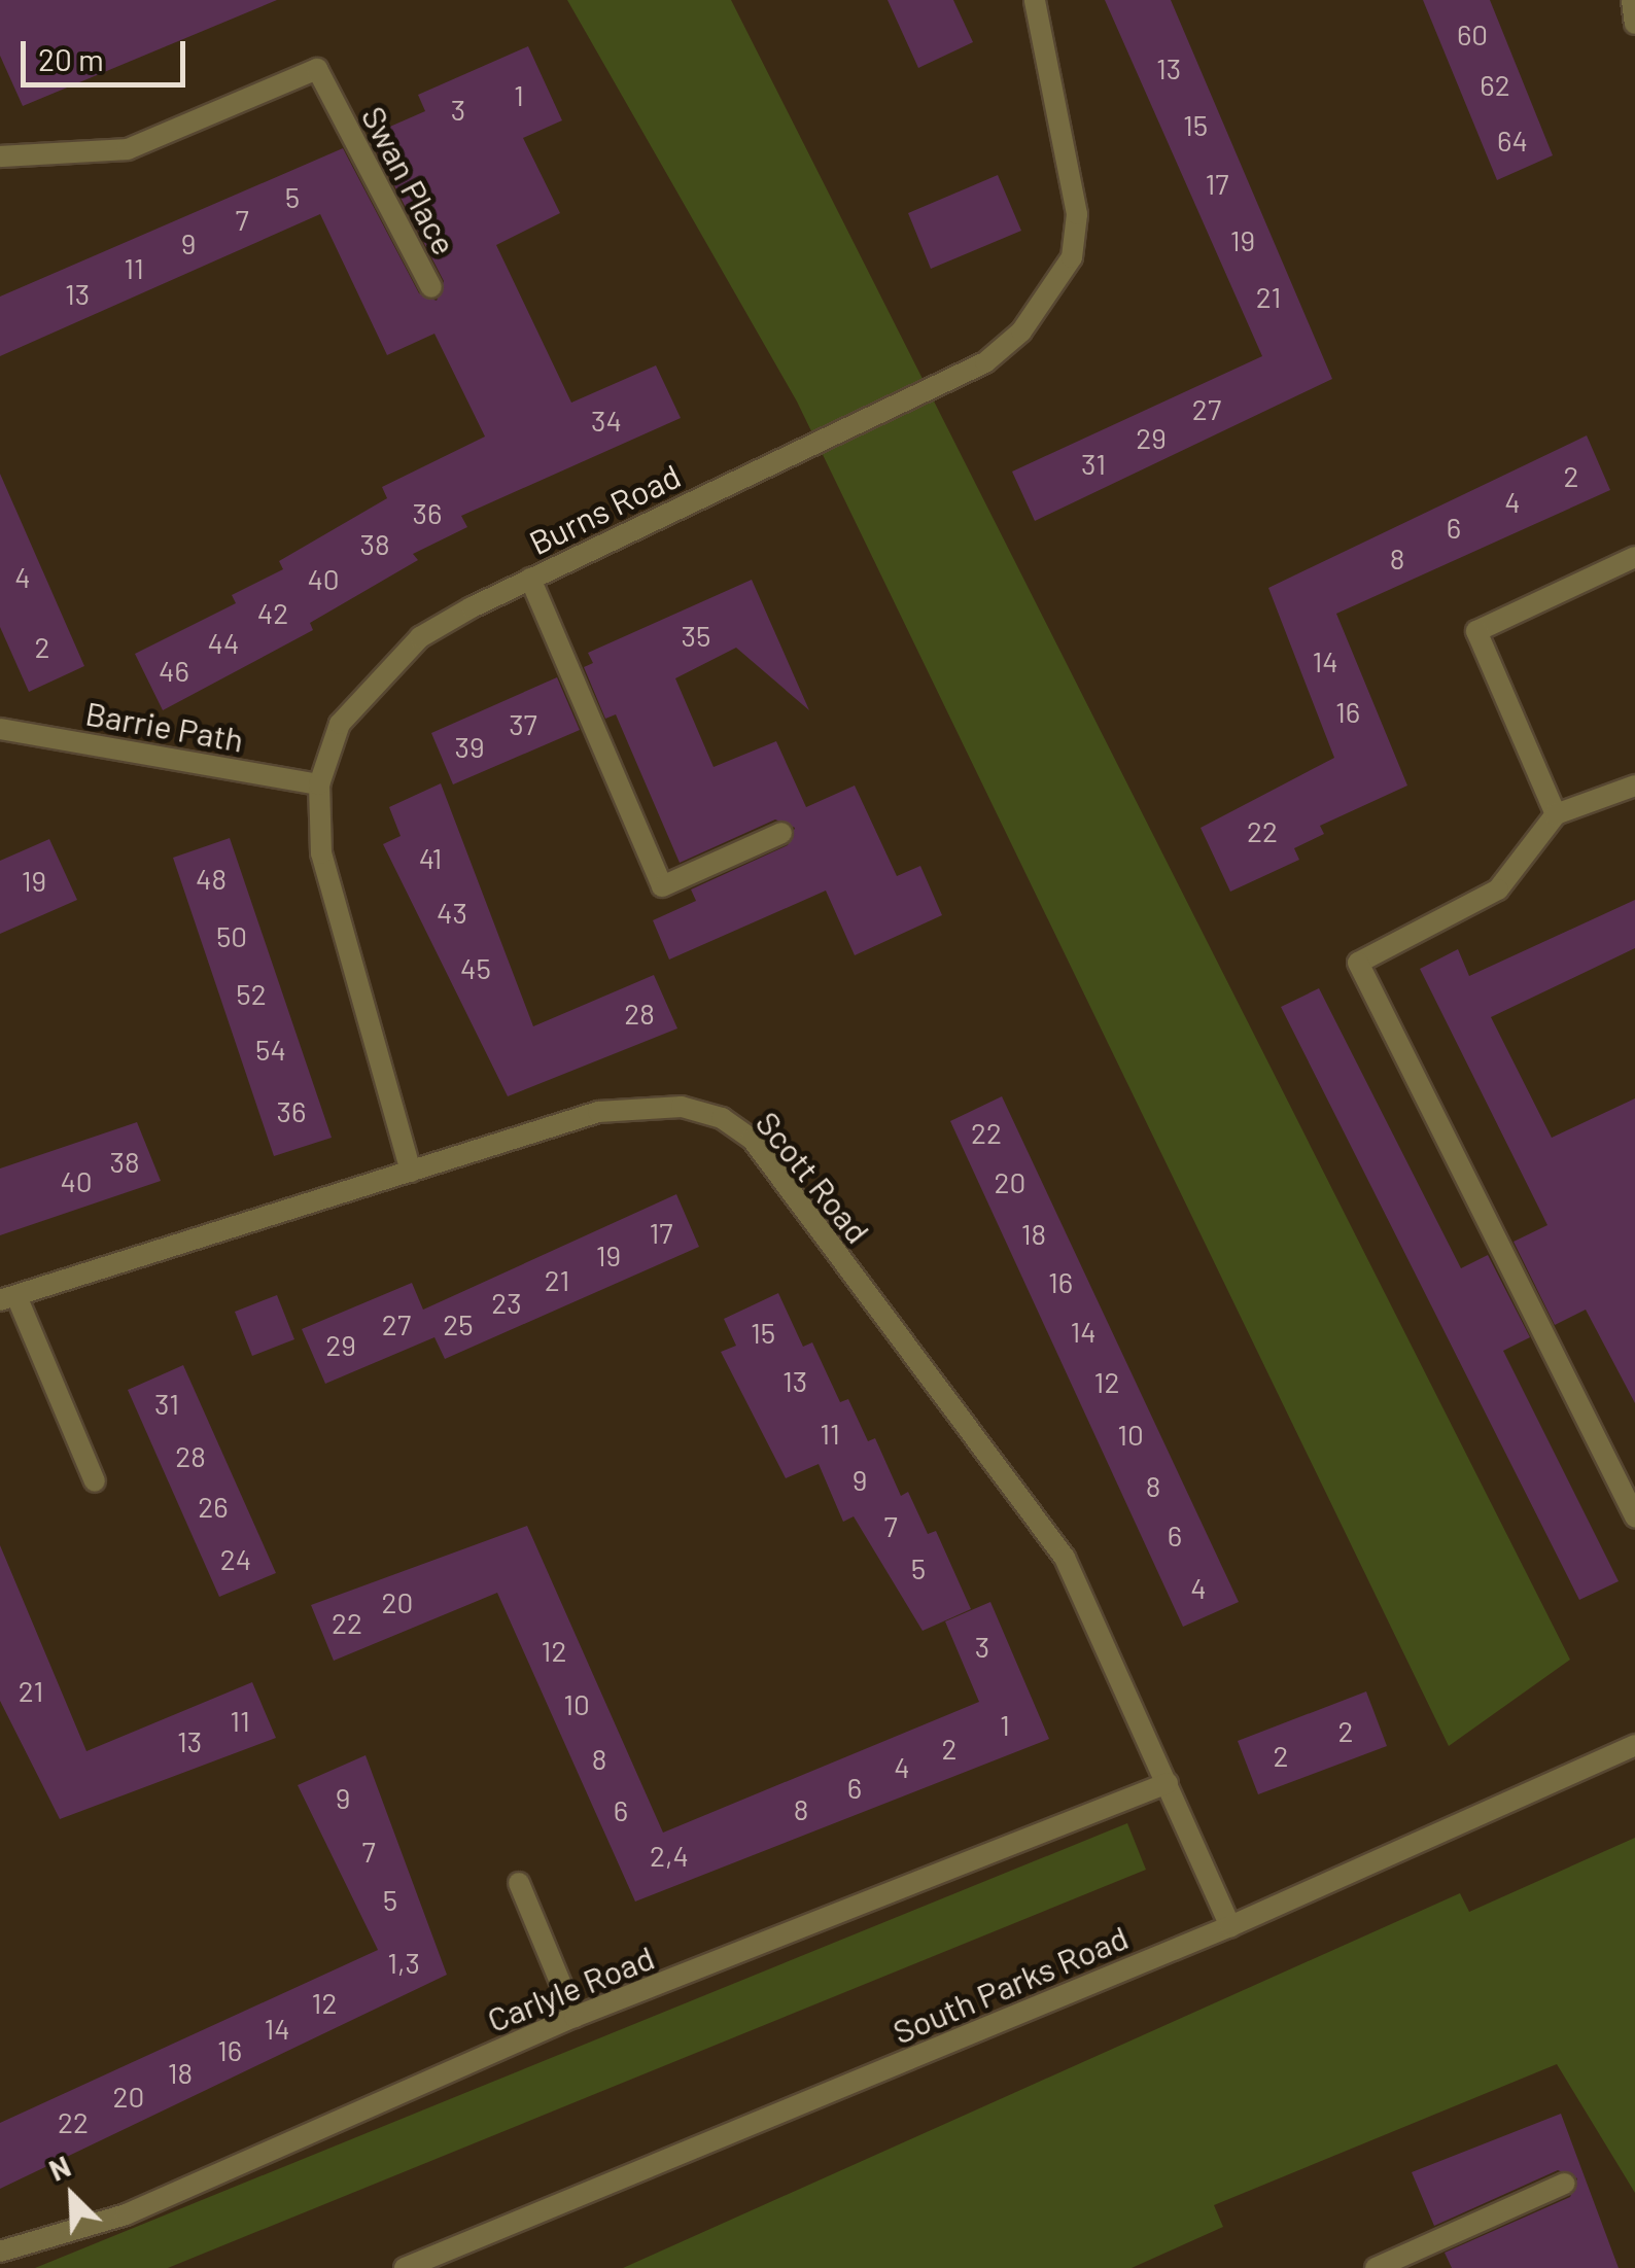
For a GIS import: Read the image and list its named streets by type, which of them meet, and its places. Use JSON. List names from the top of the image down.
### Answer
{
  "streets": {
    "street": [
      "Swan Place",
      "Burns Road",
      "Barrie Path",
      "Scott Road",
      "South Parks Road",
      "Carlyle Road"
    ]
  },
  "crossings": [
    ["Burns Road", "Barrie Path"],
    ["Burns Road", "Scott Road"],
    ["Scott Road", "South Parks Road"],
    ["Scott Road", "Carlyle Road"]
  ],
  "house_numbers": [
    "60",
    "13",
    "62",
    "1",
    "3",
    "15",
    "64",
    "17",
    "5",
    "7",
    "19",
    "9",
    "11",
    "13",
    "21",
    "27",
    "34",
    "29",
    "31",
    "2",
    "4",
    "36",
    "6",
    "38",
    "8",
    "4",
    "40",
    "42",
    "35",
    "44",
    "2",
    "14",
    "46",
    "16",
    "37",
    "39",
    "22",
    "41",
    "48",
    "19",
    "43",
    "50",
    "45",
    "52",
    "28",
    "54",
    "36",
    "22",
    "38",
    "40",
    "20",
    "17",
    "18",
    "19",
    "21",
    "16",
    "23",
    "27",
    "25",
    "14",
    "15",
    "29",
    "13",
    "12",
    "31",
    "11",
    "10",
    "28",
    "9",
    "8",
    "26",
    "7",
    "6",
    "24",
    "5",
    "4",
    "20",
    "22",
    "3",
    "12",
    "21",
    "10",
    "11",
    "1",
    "2",
    "13",
    "2",
    "2",
    "8",
    "4",
    "6",
    "9",
    "8",
    "6",
    "7",
    "2,4",
    "5",
    "1,3",
    "12",
    "14",
    "16",
    "18",
    "20",
    "22"
  ],
  "scale_bar": "20 m",
  "north": "top left"
}
